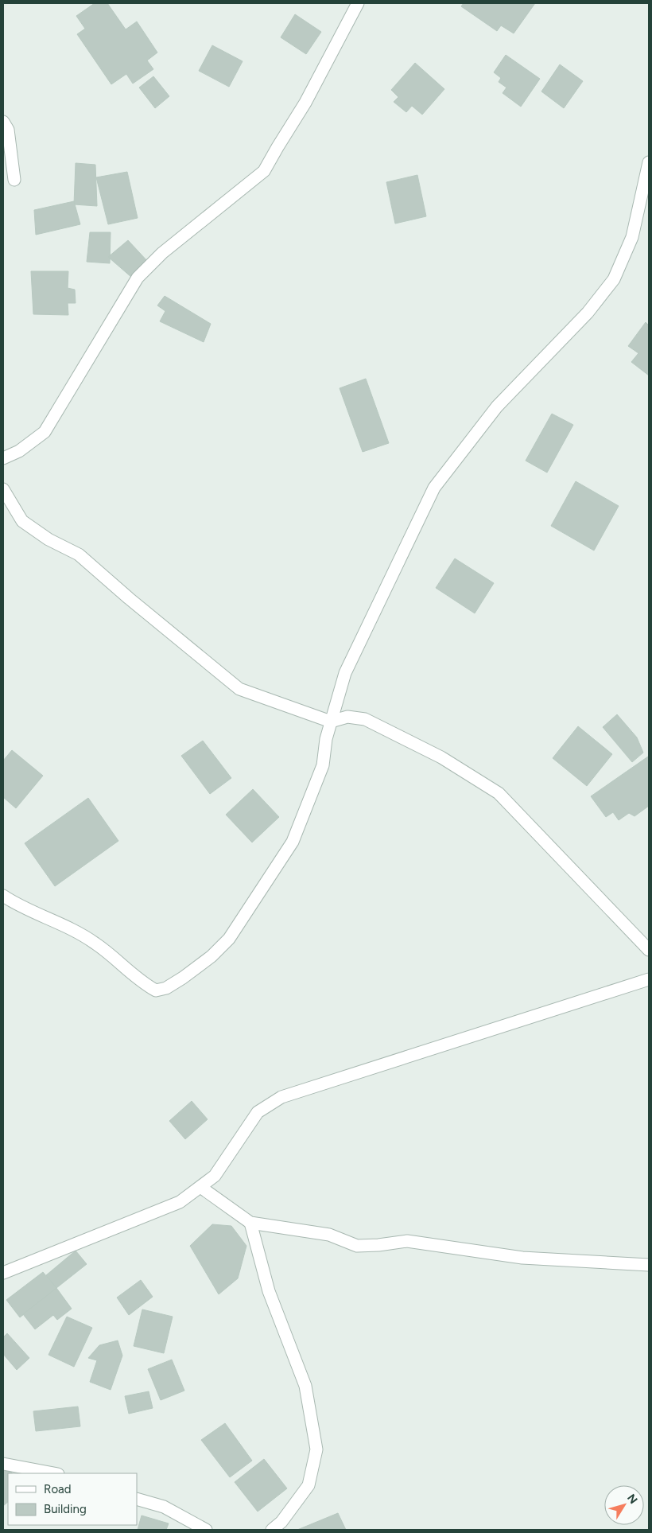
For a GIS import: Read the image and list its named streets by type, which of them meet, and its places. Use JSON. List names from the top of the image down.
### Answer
{
  "legend": ["Road", "Building"],
  "north": "top right"
}
